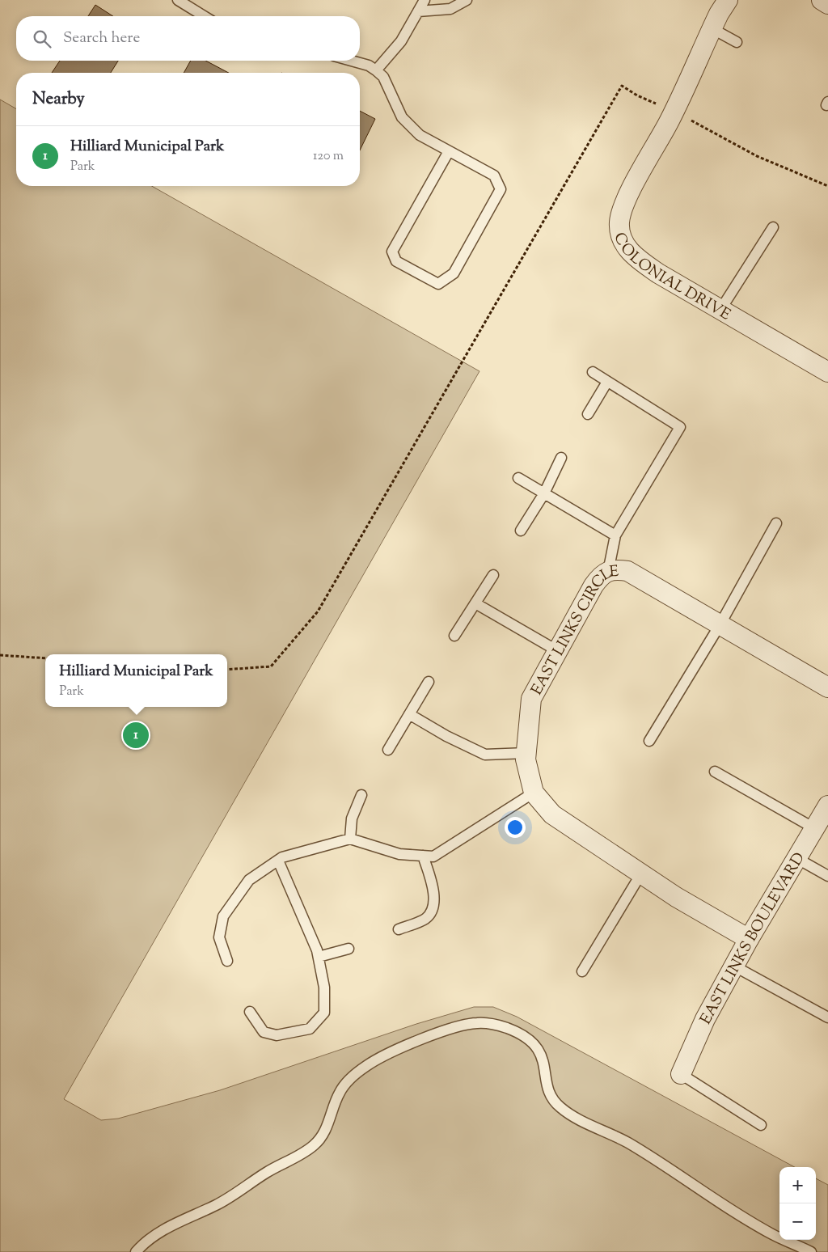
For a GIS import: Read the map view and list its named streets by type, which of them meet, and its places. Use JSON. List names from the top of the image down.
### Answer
{
  "streets": {
    "street": ["COLONIAL DRIVE", "EAST LINKS CIRCLE", "EAST LINKS BOULEVARD"]
  },
  "crossings": [
    ["EAST LINKS CIRCLE", "EAST LINKS BOULEVARD"]
  ],
  "page": {
    "search": "Search here",
    "heading": "Nearby",
    "list": [
      {
        "mark": "1",
        "name": "Hilliard Municipal Park",
        "note": "Park",
        "value": "120 m"
      }
    ],
    "popup": ["Hilliard Municipal Park", "Park"],
    "pins": "1",
    "map_buttons": ["+", "−"]
  }
}
